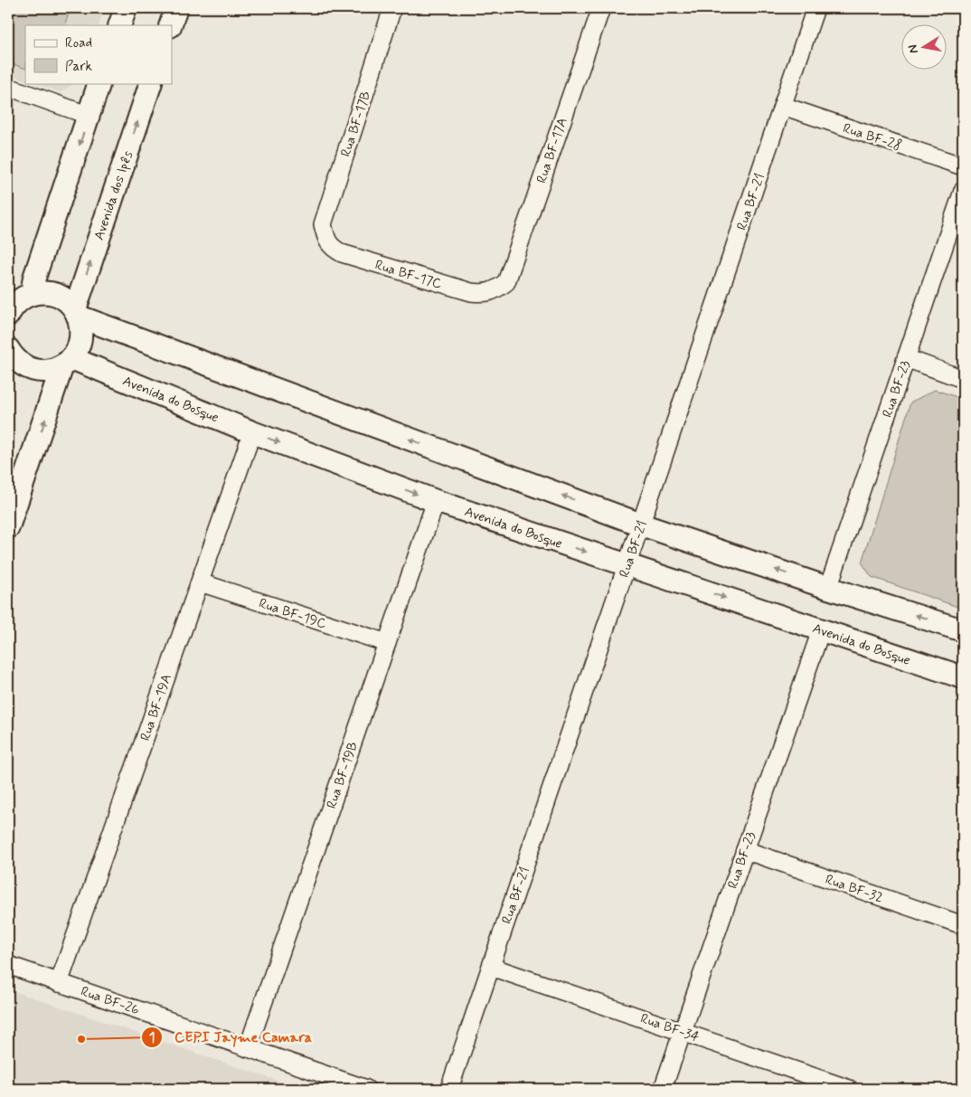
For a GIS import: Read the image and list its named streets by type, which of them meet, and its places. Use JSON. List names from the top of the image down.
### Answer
{
  "streets": {
    "street": [
      "Rua BF-17B",
      "Rua BF-28",
      "Rua BF-17A",
      "Avenida dos Ipês",
      "Rua BF-21",
      "Rua BF-17C",
      "Rua BF-23",
      "Avenida do Bosque",
      "Rua BF-19C",
      "Rua BF-19A",
      "Rua BF-19B",
      "Rua BF-32",
      "Rua BF-26",
      "Rua BF-34"
    ]
  },
  "crossings": [
    ["Rua BF-17B", "Rua BF-17C"],
    ["Rua BF-28", "Rua BF-21"],
    ["Rua BF-17A", "Rua BF-17C"],
    ["Rua BF-21", "Avenida do Bosque"],
    ["Rua BF-21", "Rua BF-34"],
    ["Rua BF-23", "Avenida do Bosque"],
    ["Rua BF-23", "Rua BF-32"],
    ["Rua BF-23", "Rua BF-34"],
    ["Avenida do Bosque", "Rua BF-19A"],
    ["Avenida do Bosque", "Rua BF-19B"],
    ["Rua BF-19C", "Rua BF-19A"],
    ["Rua BF-19C", "Rua BF-19B"],
    ["Rua BF-19A", "Rua BF-26"],
    ["Rua BF-19B", "Rua BF-26"]
  ],
  "places": ["CEPI Jayme Camara"],
  "legend": ["Road", "Park"],
  "north": "left"
}
